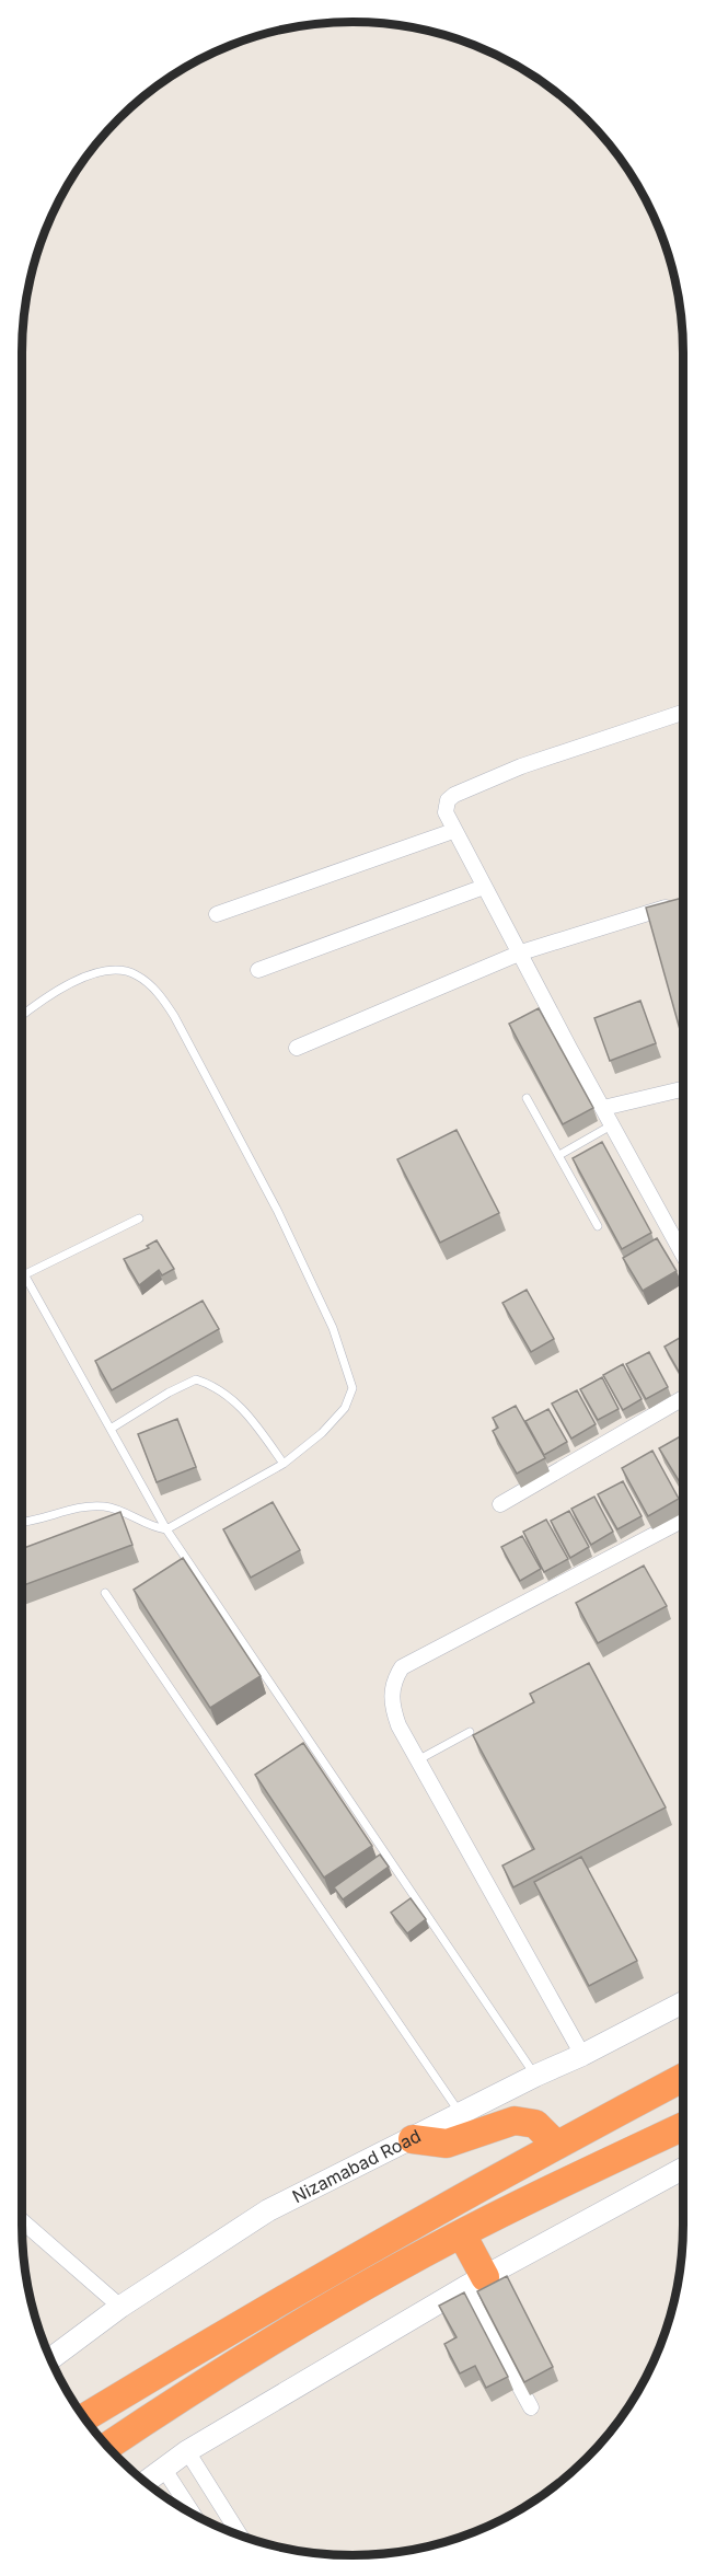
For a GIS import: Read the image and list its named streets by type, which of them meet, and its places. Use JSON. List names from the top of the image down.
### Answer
{
  "streets": {
    "main road": ["Nizamabad Road"]
  }
}
